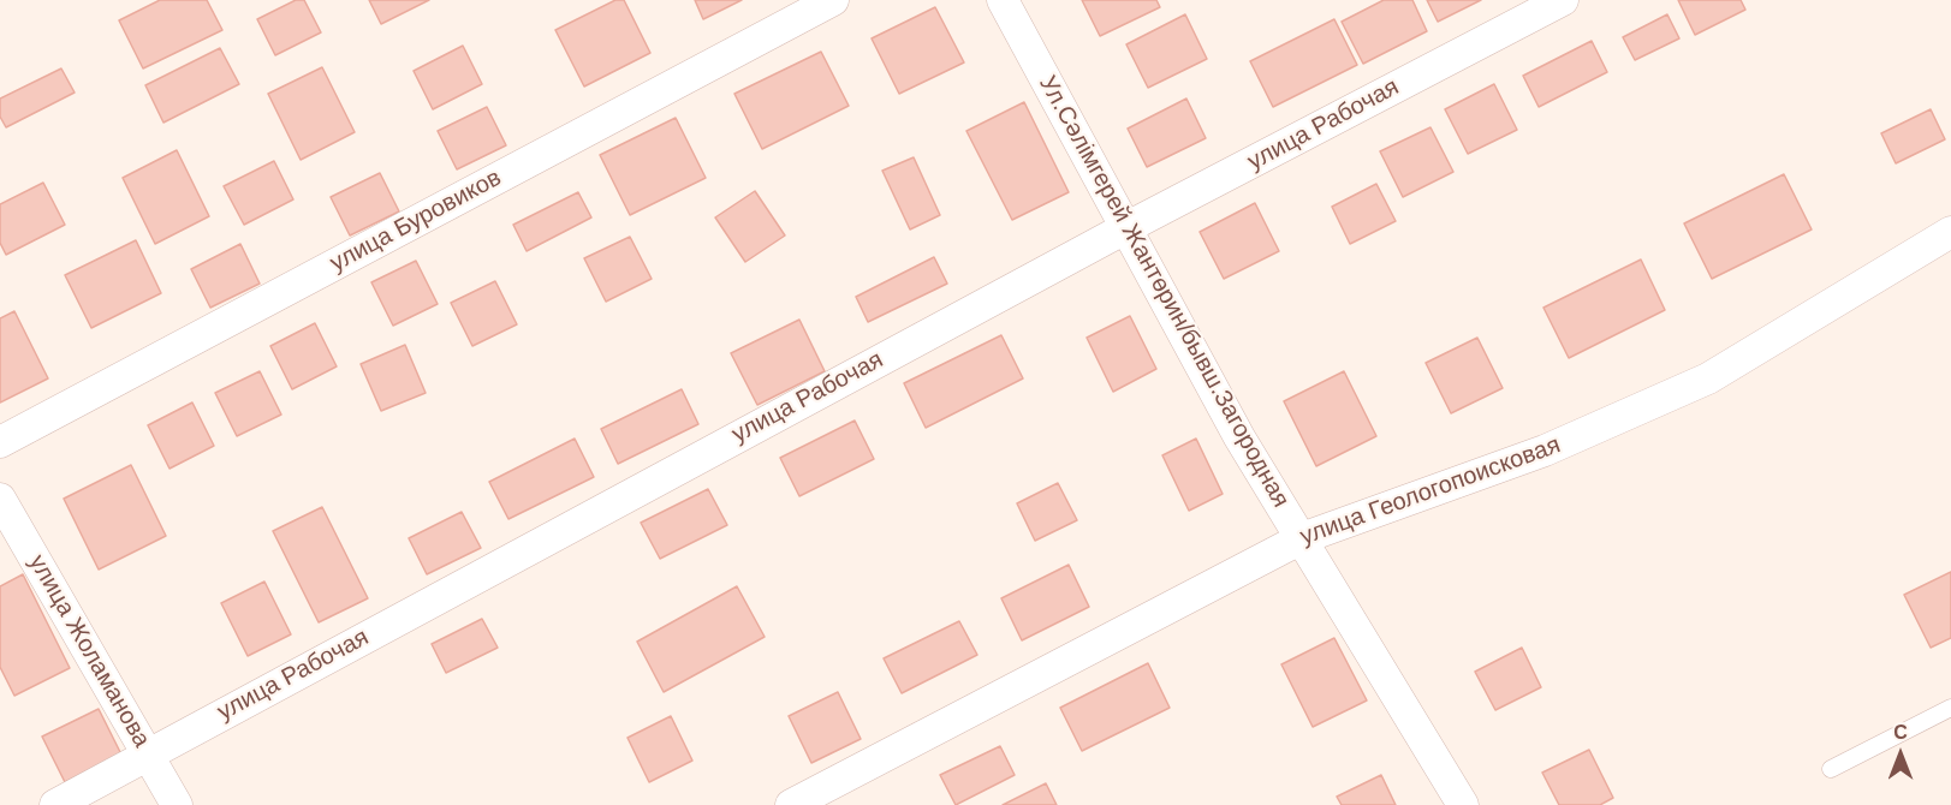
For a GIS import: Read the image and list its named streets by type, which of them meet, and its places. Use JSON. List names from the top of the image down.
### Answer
{
  "streets": {
    "street": [
      "улица Рабочая",
      "улица Буровиков",
      "Ул.Сәлімгерей Жантөрин/бывш.Загородная",
      "улица Геологопоисковая",
      "улица Жоламанова"
    ]
  },
  "crossings": [
    ["улица Рабочая", "Ул.Сәлімгерей Жантөрин/бывш.Загородная"],
    ["улица Рабочая", "улица Жоламанова"],
    ["Ул.Сәлімгерей Жантөрин/бывш.Загородная", "улица Геологопоисковая"]
  ],
  "north": "top"
}
